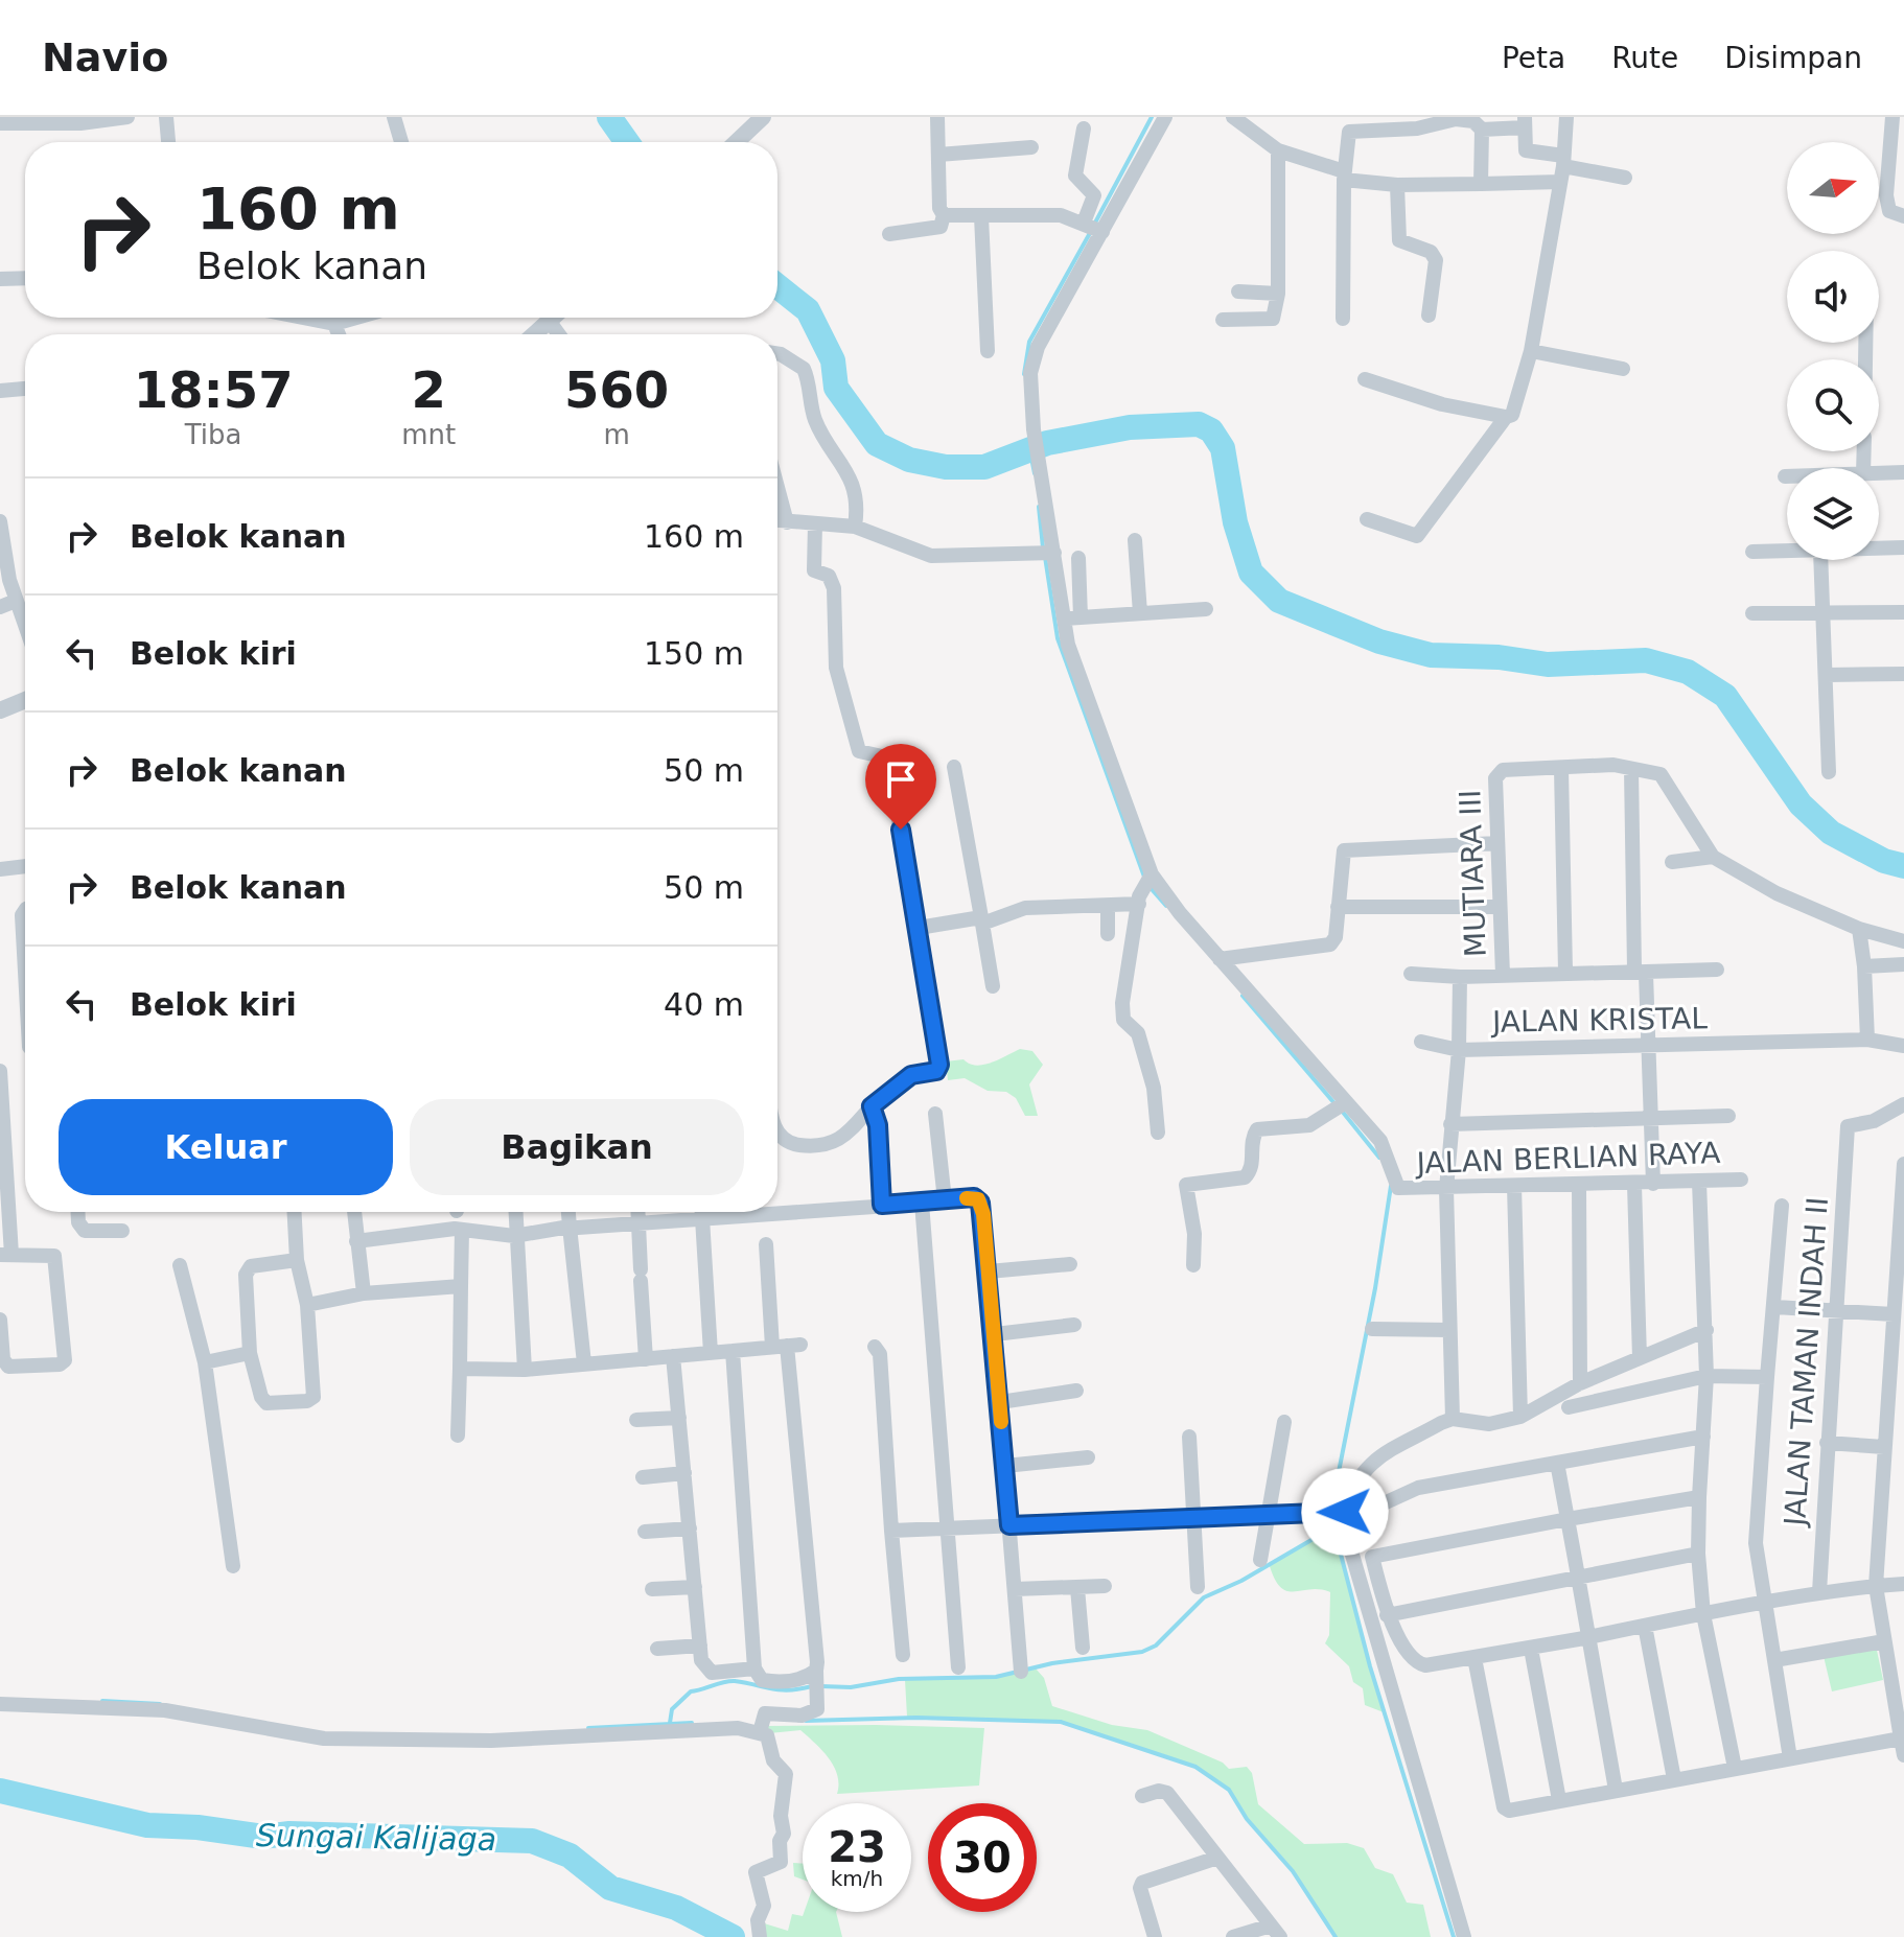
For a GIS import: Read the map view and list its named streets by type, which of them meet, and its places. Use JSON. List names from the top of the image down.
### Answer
{
  "streets": {
    "street": [
      "MUTIARA III",
      "JALAN KRISTAL",
      "JALAN BERLIAN RAYA",
      "JALAN TAMAN INDAH II"
    ]
  },
  "water": ["Sungai Kalijaga"],
  "north": "right",
  "page": {
    "header": "Navio",
    "nav": ["Peta", "Rute", "Disimpan"],
    "turn": ["160 m", "Belok kanan"],
    "eta": [
      "18:57",
      "Tiba",
      "2",
      "mnt",
      "560",
      "m"
    ],
    "list": [
      {
        "name": "Belok kanan",
        "value": "160 m"
      },
      {
        "name": "Belok kiri",
        "value": "150 m"
      },
      {
        "name": "Belok kanan",
        "value": "50 m"
      },
      {
        "name": "Belok kanan",
        "value": "50 m"
      },
      {
        "name": "Belok kiri",
        "value": "40 m"
      }
    ],
    "buttons": ["Keluar", "Bagikan"],
    "speed": "23 km/h",
    "limit": "30"
  }
}
